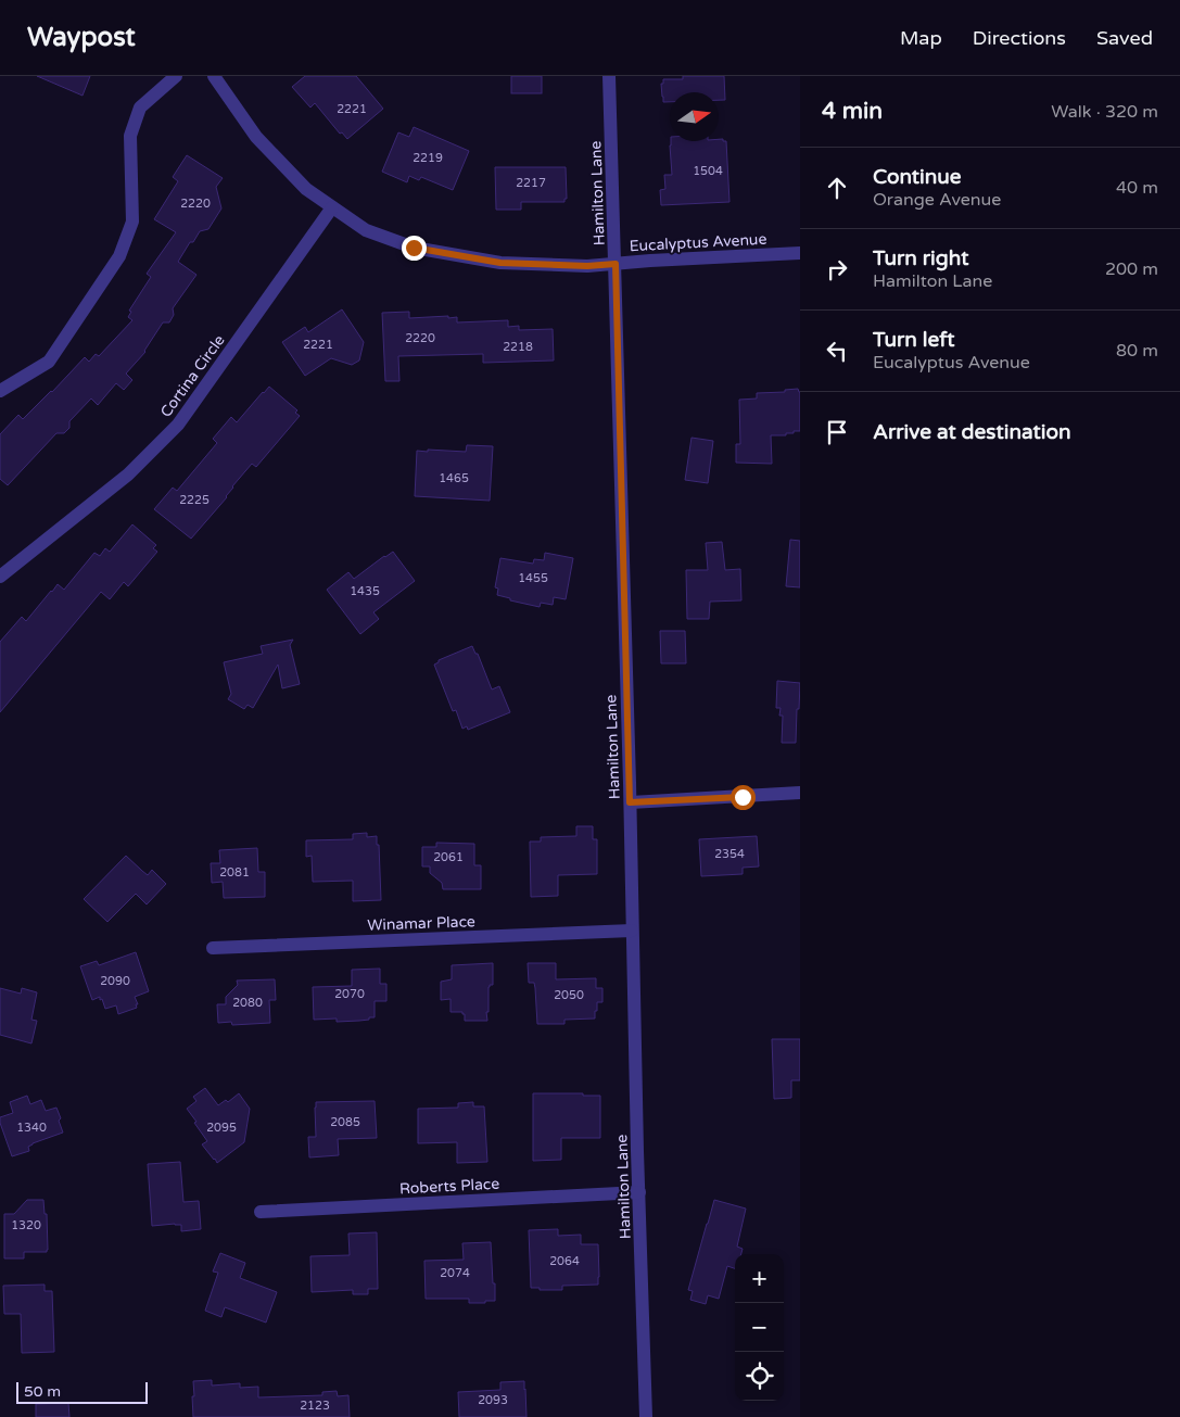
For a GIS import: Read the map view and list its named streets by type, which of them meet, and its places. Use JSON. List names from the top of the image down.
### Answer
{
  "streets": {
    "street": [
      "Hamilton Lane",
      "Eucalyptus Avenue",
      "Cortina Circle",
      "Winamar Place",
      "Roberts Place"
    ]
  },
  "crossings": [
    ["Hamilton Lane", "Eucalyptus Avenue"],
    ["Hamilton Lane", "Winamar Place"],
    ["Hamilton Lane", "Roberts Place"],
    ["Eucalyptus Avenue", "Cortina Circle"]
  ],
  "house_numbers": [
    "2221",
    "2219",
    "1504",
    "2217",
    "2220",
    "2220",
    "2221",
    "2218",
    "1465",
    "2225",
    "1455",
    "1435",
    "2354",
    "2061",
    "2081",
    "2090",
    "2070",
    "2050",
    "2080",
    "2085",
    "1340",
    "2095",
    "1320",
    "2064",
    "2074",
    "2093",
    "2123"
  ],
  "scale_bar": "50 m",
  "north": "right",
  "page": {
    "header": "Waypost",
    "nav": ["Map", "Directions", "Saved"],
    "heading": ["4 min", "Walk · 320 m"],
    "list": [
      ["Continue", "Orange Avenue", "40 m"],
      ["Turn right", "Hamilton Lane", "200 m"],
      ["Turn left", "Eucalyptus Avenue", "80 m"],
      "Arrive at destination"
    ],
    "map_buttons": ["+", "−"],
    "scale": "50 m"
  }
}
